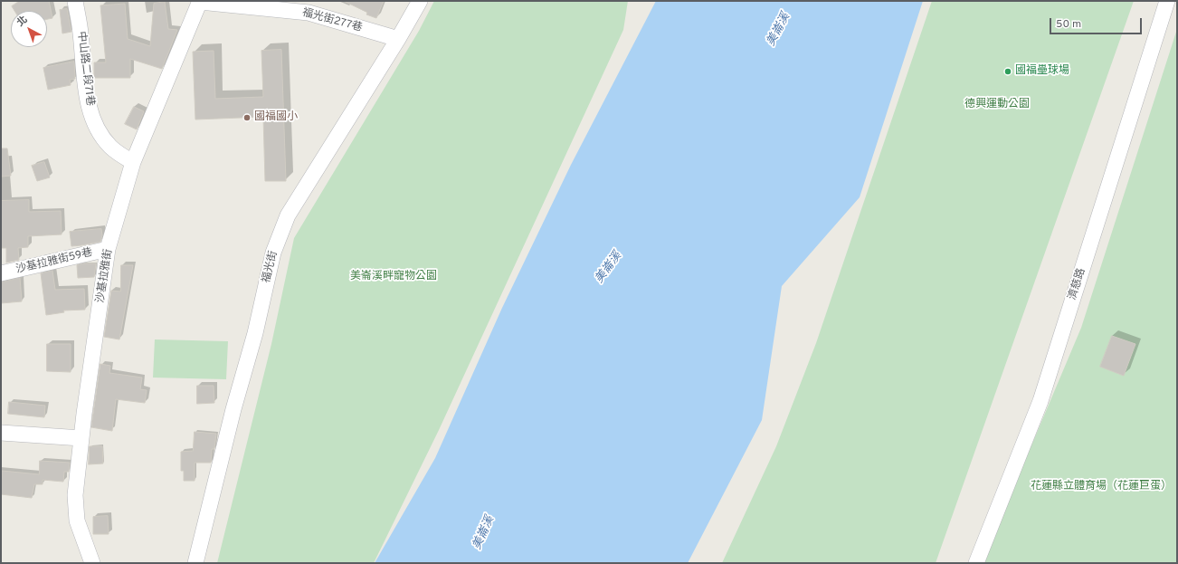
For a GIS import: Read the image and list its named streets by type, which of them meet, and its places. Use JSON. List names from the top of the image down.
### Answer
{
  "streets": {
    "street": [
      "福光街277巷",
      "中山路二段71巷",
      "沙基拉雅街59巷",
      "福光街",
      "沙基拉雅街",
      "濟慈路"
    ]
  },
  "crossings": [
    ["福光街277巷", "福光街"],
    ["福光街277巷", "沙基拉雅街"],
    ["中山路二段71巷", "沙基拉雅街"],
    ["沙基拉雅街59巷", "沙基拉雅街"]
  ],
  "water": ["美崙溪"],
  "parks": ["德興運動公園", "美崙溪畔寵物公園", "花蓮縣立體育場（花蓮巨蛋）"],
  "places": ["國福壘球場", "國福國小"],
  "scale_bar": "50 m",
  "north": "top left"
}
